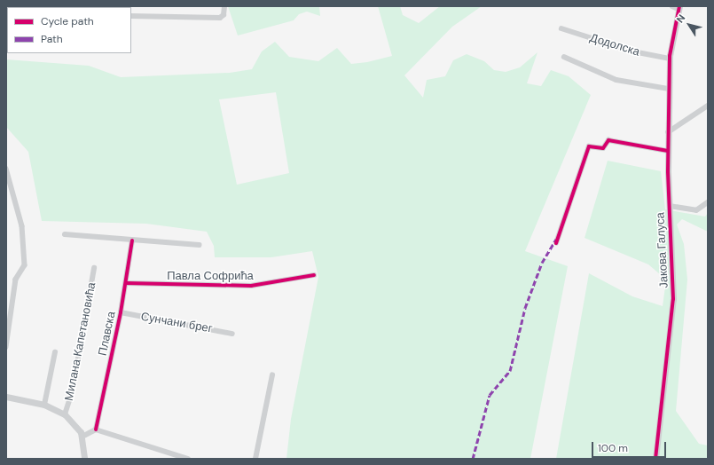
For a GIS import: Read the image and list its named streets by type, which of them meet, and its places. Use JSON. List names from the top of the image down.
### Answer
{
  "streets": {
    "street": [
      "Додолска",
      "Јакова Галуса",
      "Павла Софрића",
      "Сунчани брег",
      "Плавска",
      "Милана Капетановића"
    ]
  },
  "crossings": [
    ["Додолска", "Јакова Галуса"],
    ["Павла Софрића", "Плавска"],
    ["Сунчани брег", "Плавска"]
  ],
  "legend": ["Cycle path", "Path"],
  "scale_bar": "100 m",
  "north": "top left"
}
